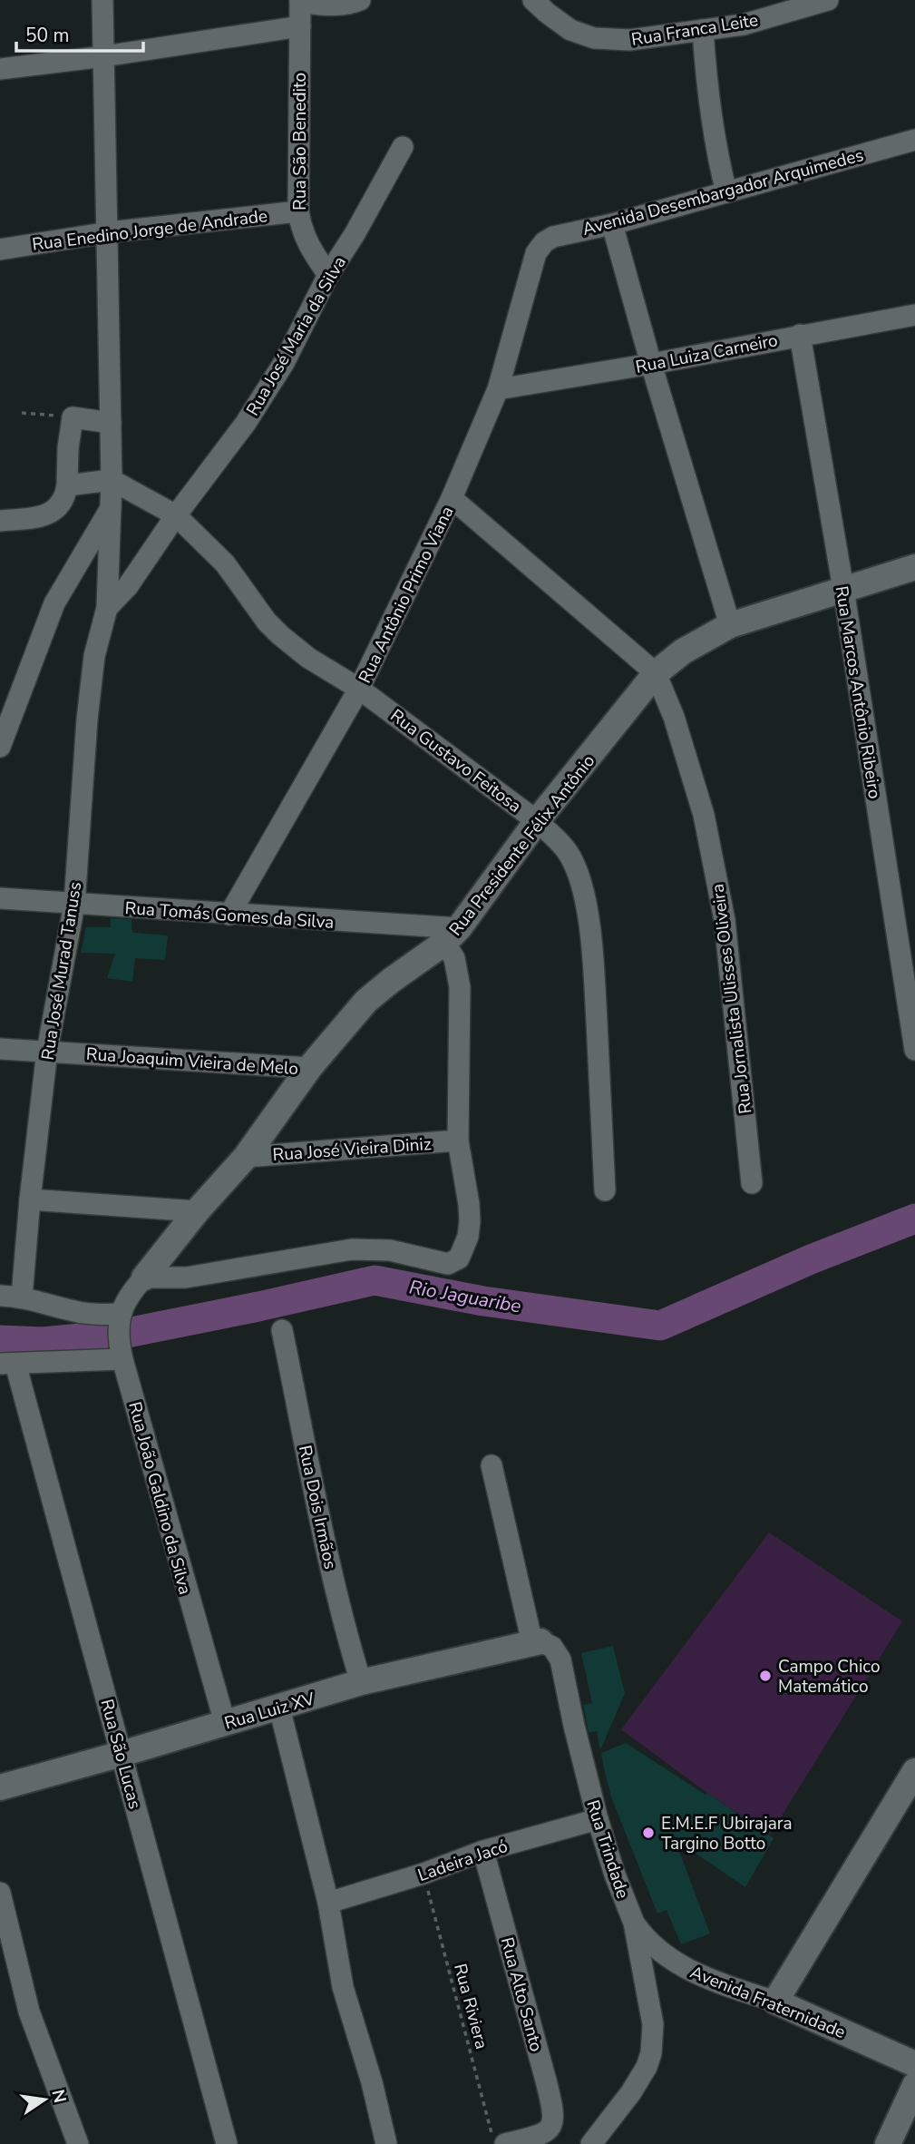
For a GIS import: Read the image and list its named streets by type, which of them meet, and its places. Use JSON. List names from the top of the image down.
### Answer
{
  "streets": {
    "street": [
      "Rua Franca Leite",
      "Rua São Benedito",
      "Avenida Desembargador Arquimedes",
      "Rua Enedino Jorge de Andrade",
      "Rua José Maria da Silva",
      "Rua Luiza Carneiro",
      "Rua Antônio Primo Viana",
      "Rua Marcos Antônio Ribeiro",
      "Rua Gustavo Feitosa",
      "Rua Presidente Félix Antônio",
      "Rua Tomás Gomes da Silva",
      "Rua José Murad Tanuss",
      "Rua Jornalista Ulisses Oliveira",
      "Rua Joaquim Vieira de Melo",
      "Rua José Vieira Diniz",
      "Rua João Galdino da Silva",
      "Rua Dois Irmãos",
      "Rua Luiz XV",
      "Rua São Lucas",
      "Rua Trindade",
      "Ladeira Jacó",
      "Rua Alto Santo",
      "Avenida Fraternidade"
    ],
    "path": ["Rua Riviera"]
  },
  "crossings": [
    ["Rua São Benedito", "Rua Enedino Jorge de Andrade"],
    ["Rua São Benedito", "Rua José Maria da Silva"],
    ["Avenida Desembargador Arquimedes", "Rua Antônio Primo Viana"],
    ["Rua Enedino Jorge de Andrade", "Rua José Murad Tanuss"],
    ["Rua José Maria da Silva", "Rua Gustavo Feitosa"],
    ["Rua José Maria da Silva", "Rua José Murad Tanuss"],
    ["Rua Luiza Carneiro", "Rua Antônio Primo Viana"],
    ["Rua Luiza Carneiro", "Rua Marcos Antônio Ribeiro"],
    ["Rua Antônio Primo Viana", "Rua Gustavo Feitosa"],
    ["Rua Antônio Primo Viana", "Rua Tomás Gomes da Silva"],
    ["Rua Antônio Primo Viana", "Rua Jornalista Ulisses Oliveira"],
    ["Rua Marcos Antônio Ribeiro", "Rua Presidente Félix Antônio"],
    ["Rua Gustavo Feitosa", "Rua Presidente Félix Antônio"],
    ["Rua Gustavo Feitosa", "Rua José Murad Tanuss"],
    ["Rua Presidente Félix Antônio", "Rua Tomás Gomes da Silva"],
    ["Rua Presidente Félix Antônio", "Rua Jornalista Ulisses Oliveira"],
    ["Rua Presidente Félix Antônio", "Rua Joaquim Vieira de Melo"],
    ["Rua Presidente Félix Antônio", "Rua José Vieira Diniz"],
    ["Rua Tomás Gomes da Silva", "Rua José Murad Tanuss"],
    ["Rua José Murad Tanuss", "Rua Joaquim Vieira de Melo"],
    ["Rua João Galdino da Silva", "Rua Luiz XV"],
    ["Rua Dois Irmãos", "Rua Luiz XV"],
    ["Rua Luiz XV", "Rua São Lucas"],
    ["Rua Luiz XV", "Rua Trindade"],
    ["Rua Trindade", "Ladeira Jacó"],
    ["Rua Trindade", "Avenida Fraternidade"],
    ["Ladeira Jacó", "Rua Alto Santo"],
    ["Ladeira Jacó", "Rua Riviera"]
  ],
  "water": ["Rio Jaguaribe"],
  "places": ["Campo Chico Matemático", "E.M.E.F Ubirajara Targino Botto"],
  "scale_bar": "50 m",
  "north": "right"
}
